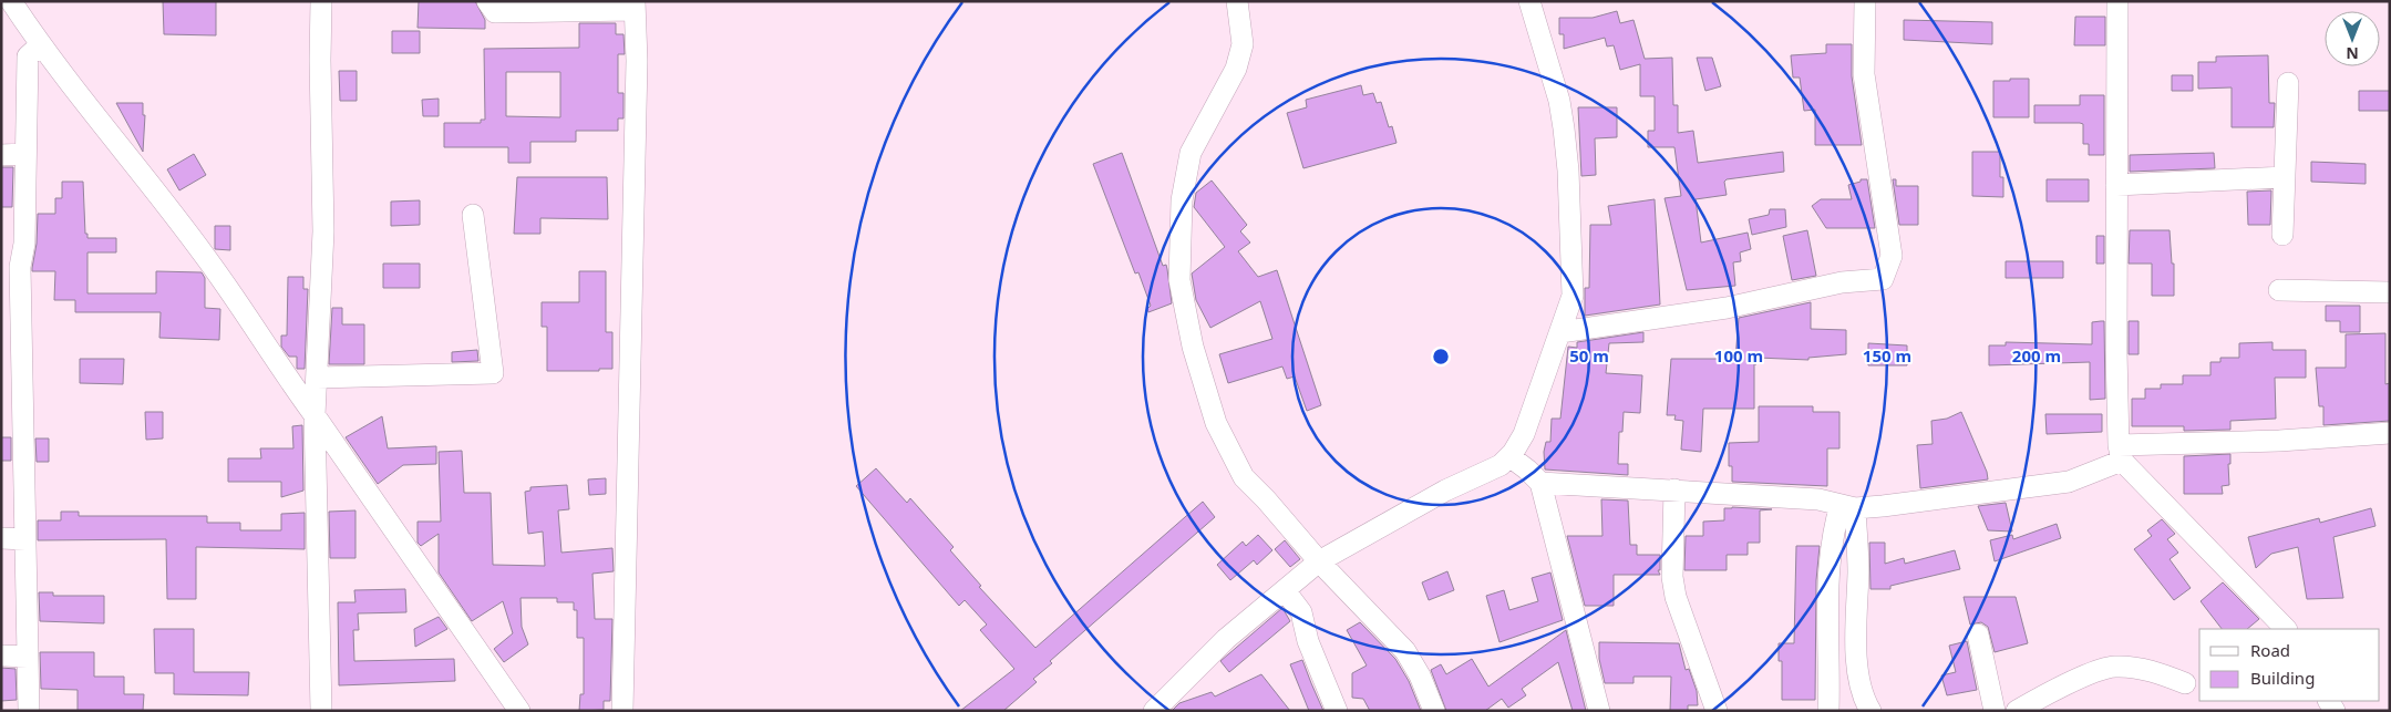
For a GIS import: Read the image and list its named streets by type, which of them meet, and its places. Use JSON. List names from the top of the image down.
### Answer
{
  "legend": ["Road", "Building"],
  "north": "bottom",
  "rings": [
    "50 m",
    "100 m",
    "150 m",
    "200 m"
  ]
}
